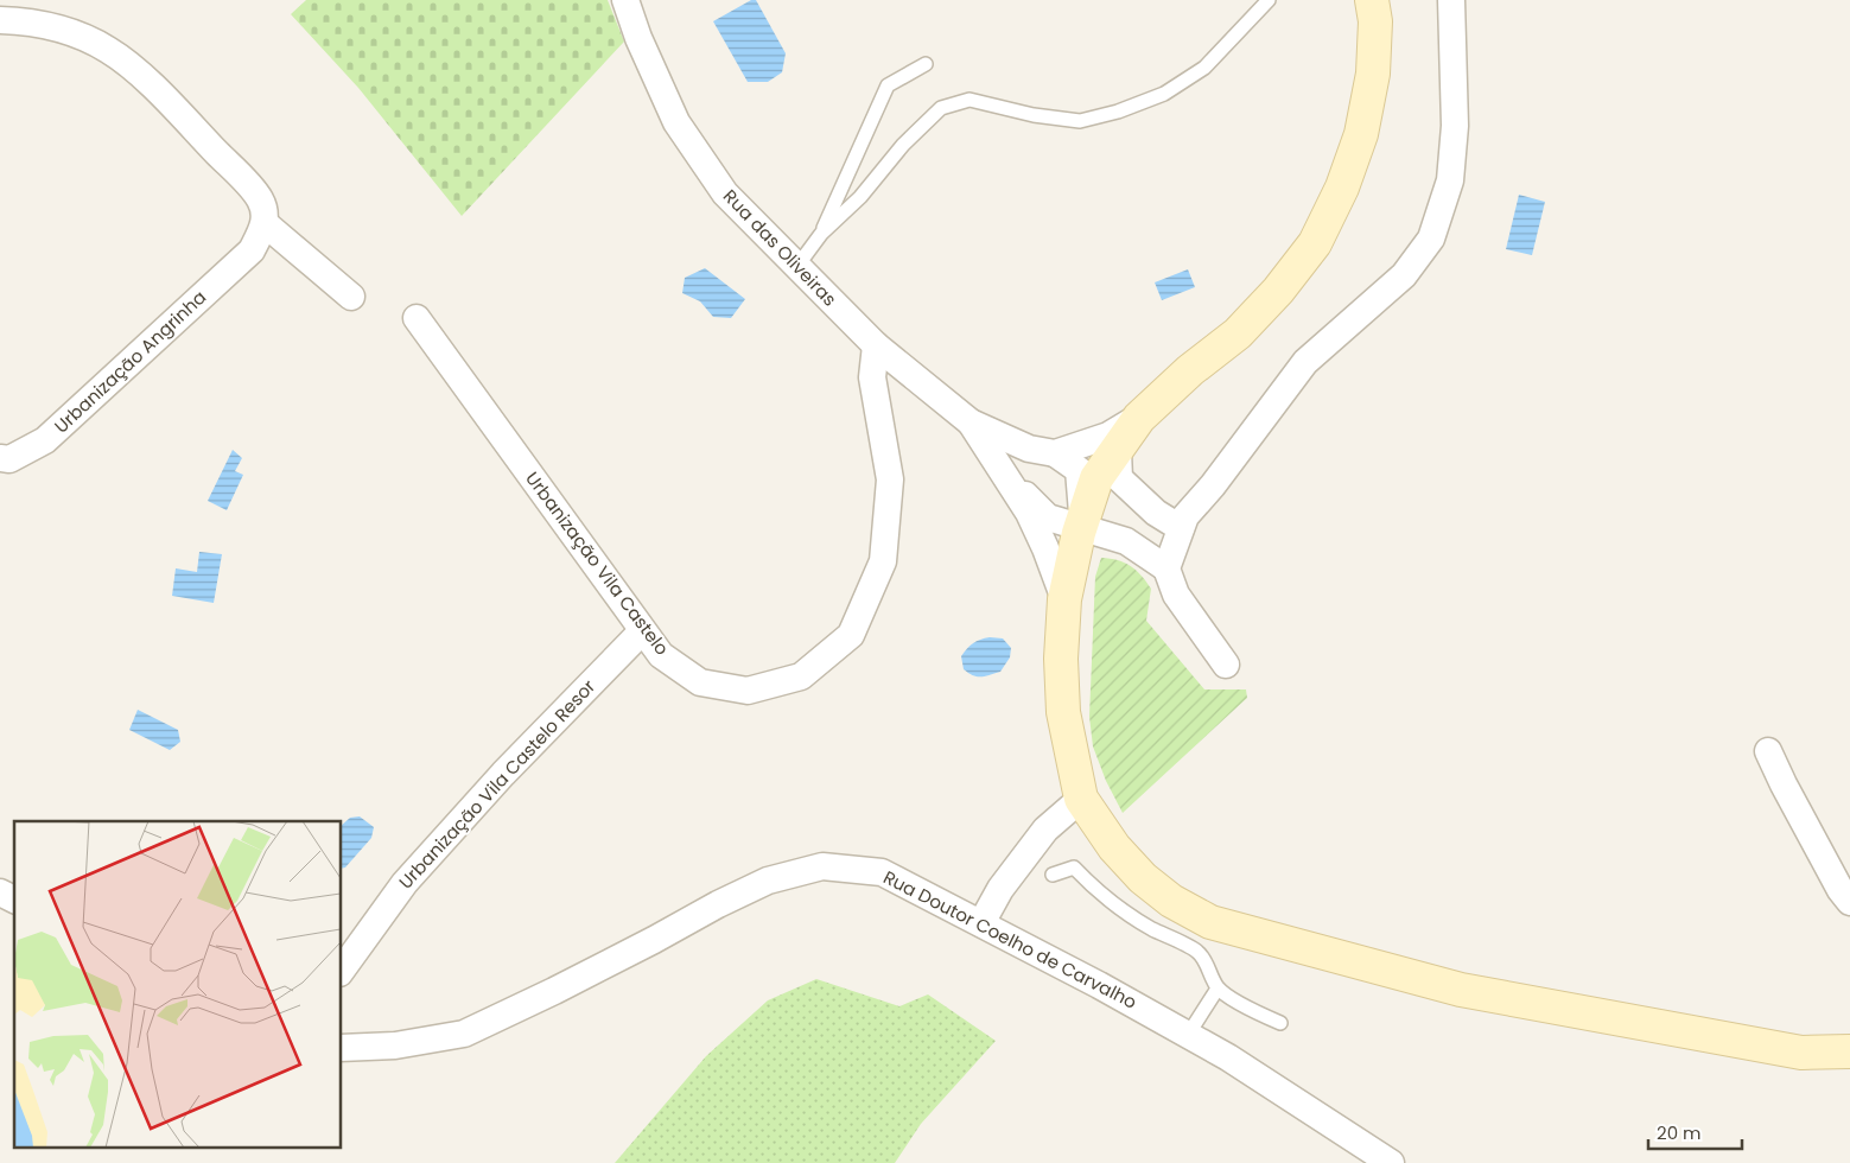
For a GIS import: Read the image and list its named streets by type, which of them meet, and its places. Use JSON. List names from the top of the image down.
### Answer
{
  "streets": {
    "street": [
      "Rua das Oliveiras",
      "Urbanização Angrinha",
      "Urbanização Vila Castelo",
      "Urbanização Vila Castelo Resor",
      "Rua Doutor Coelho de Carvalho"
    ]
  },
  "crossings": [
    ["Rua das Oliveiras", "Urbanização Vila Castelo"],
    ["Urbanização Vila Castelo", "Urbanização Vila Castelo Resor"]
  ],
  "scale_bar": "20 m"
}
